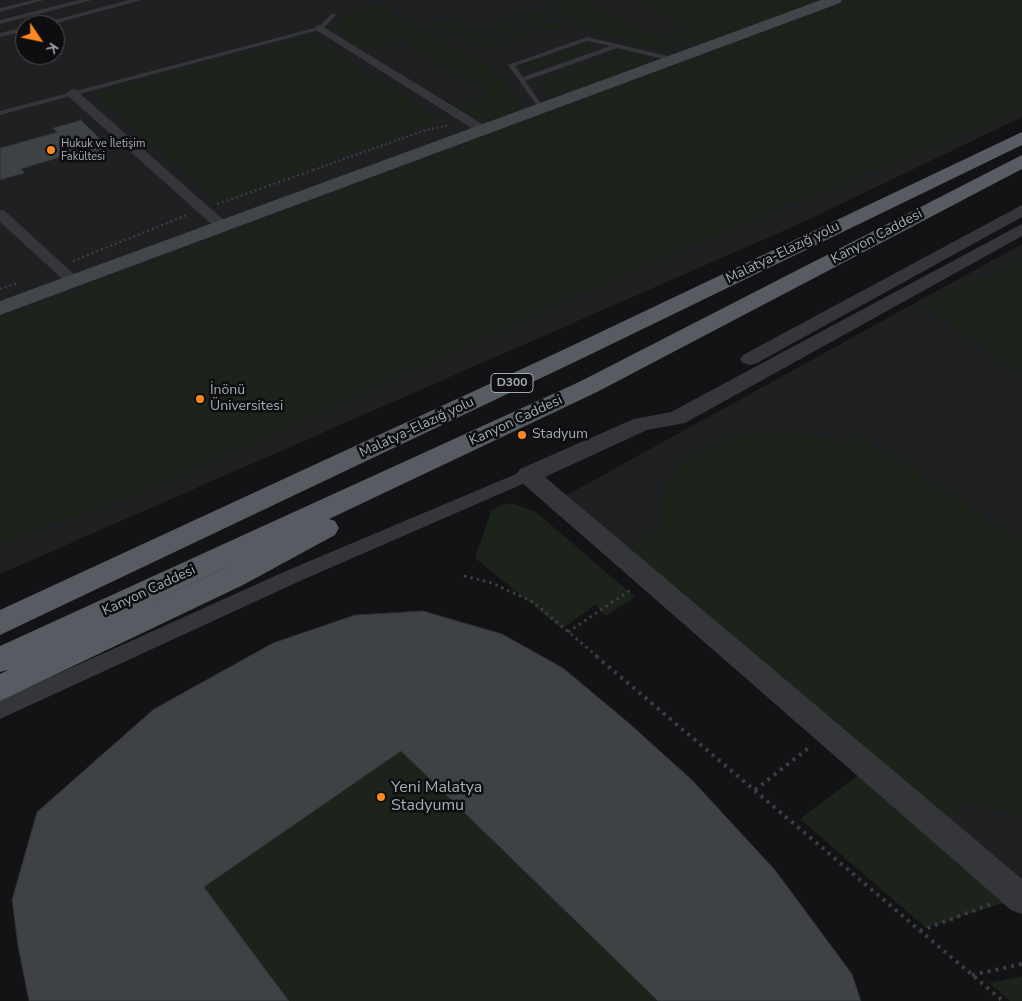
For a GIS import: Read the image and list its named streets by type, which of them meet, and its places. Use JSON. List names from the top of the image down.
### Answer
{
  "streets": {
    "highway": ["Kanyon Caddesi", "Malatya-Elazığ yolu", "D300"]
  },
  "places": [
    "Hukuk ve İletişim Fakültesi",
    "İnönü Üniversitesi",
    "Stadyum",
    "Yeni Malatya Stadyumu"
  ],
  "north": "bottom right"
}
